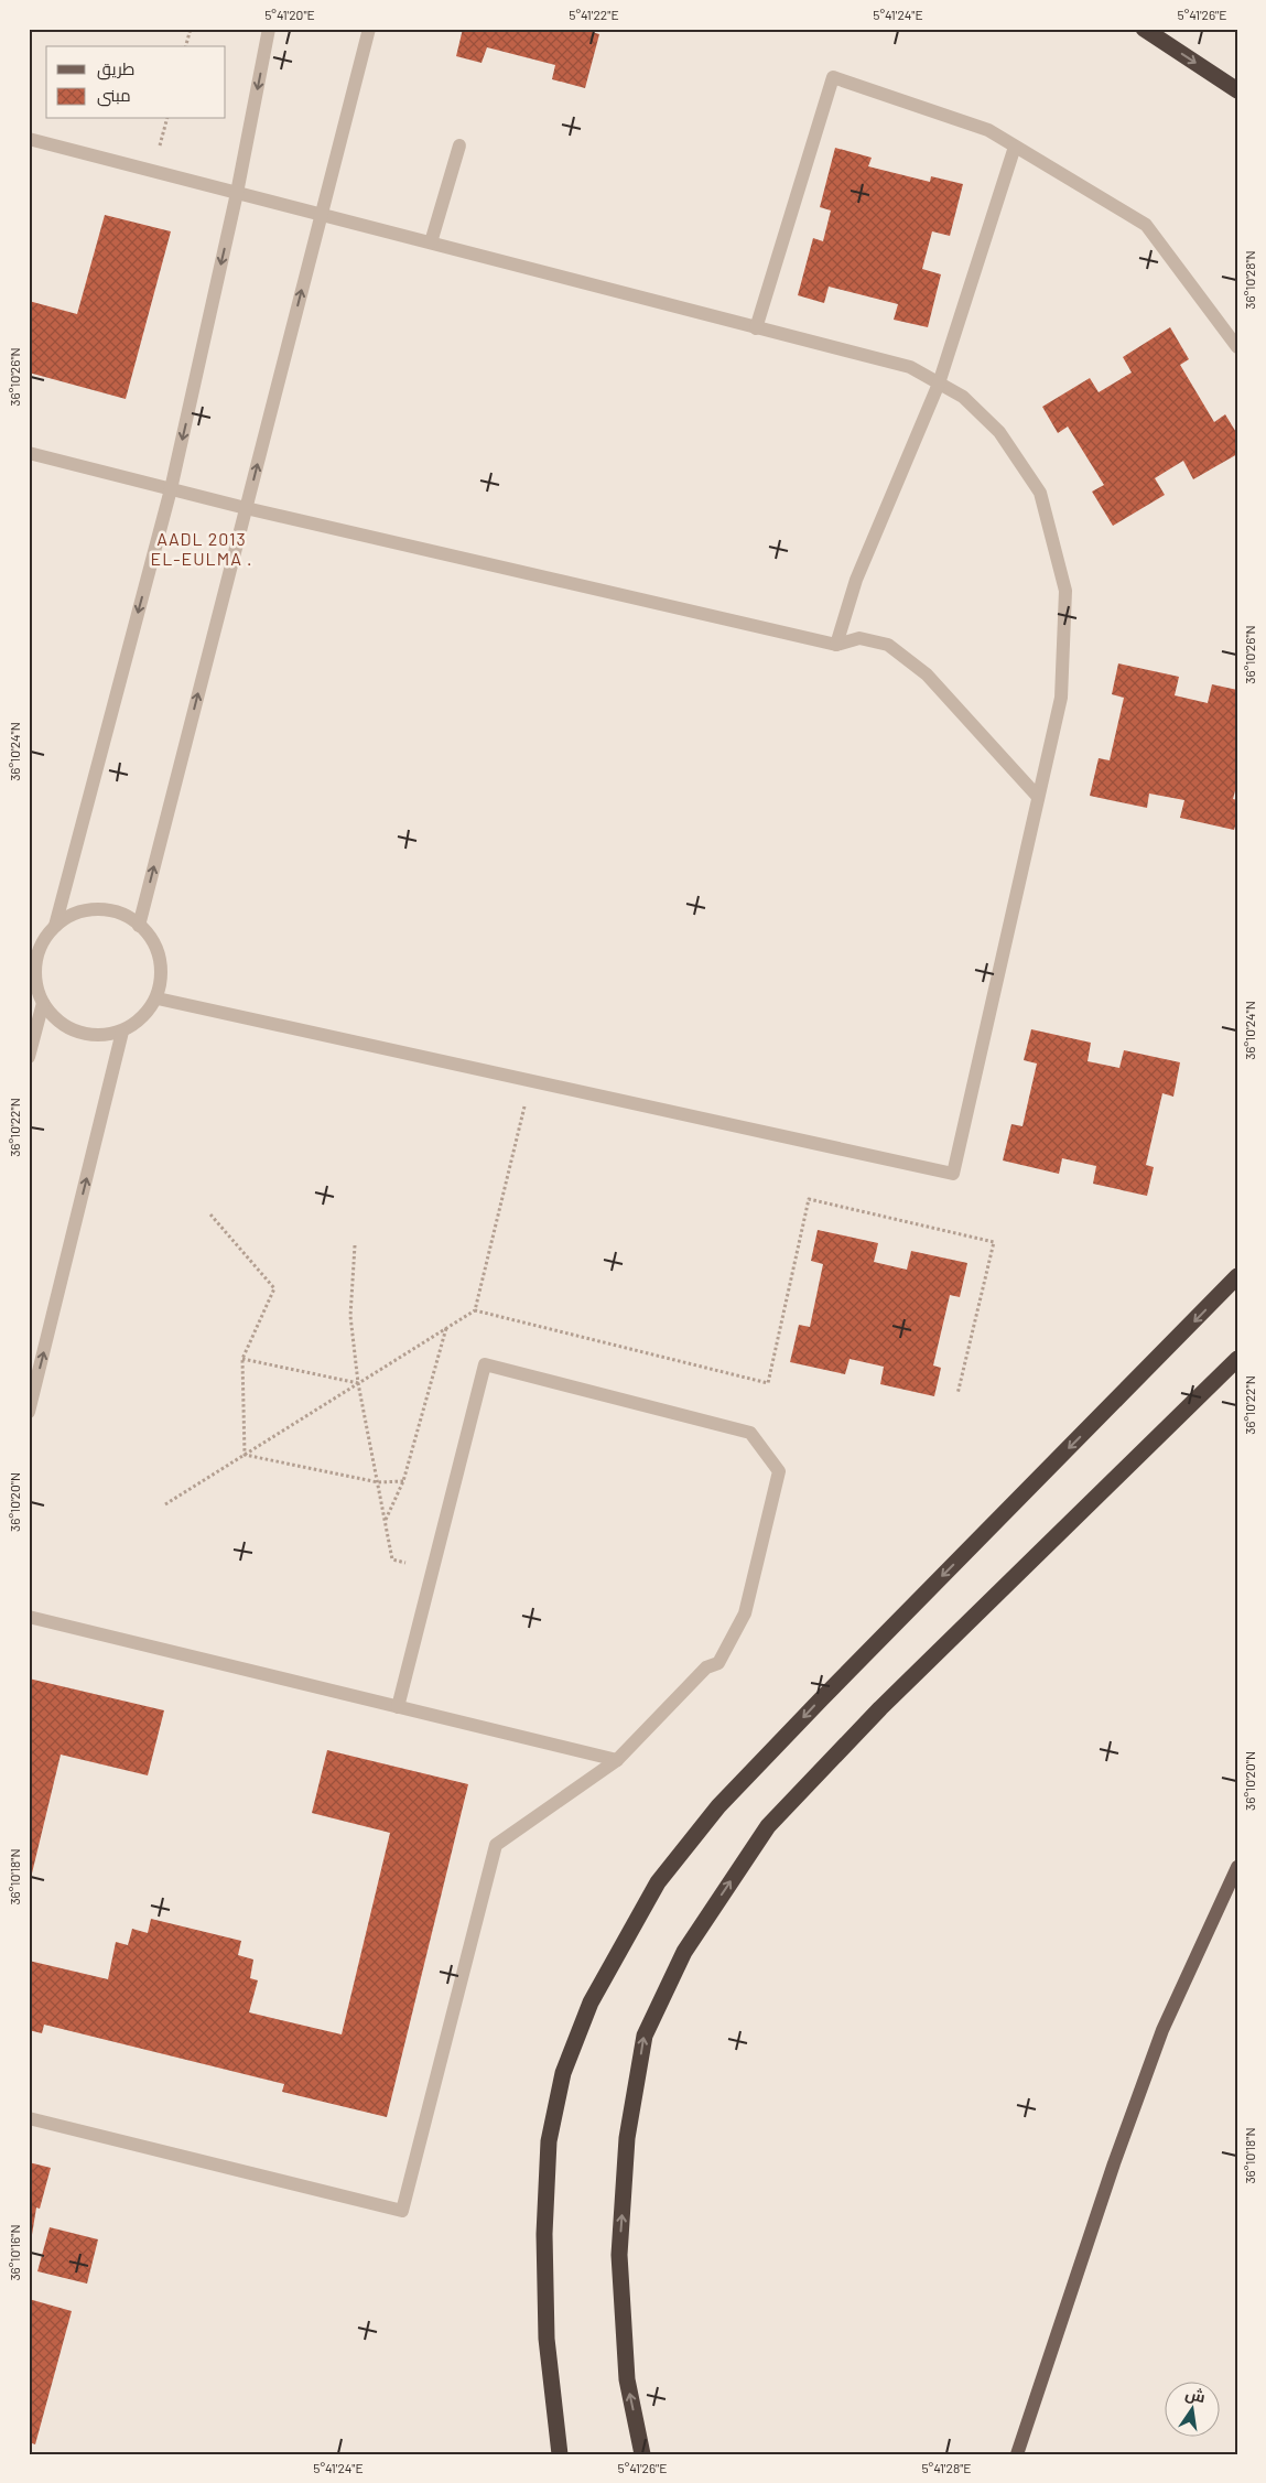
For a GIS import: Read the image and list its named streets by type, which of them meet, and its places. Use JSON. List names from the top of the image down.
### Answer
{
  "districts": ["AADL 2013 EL-EULMA ."],
  "legend": ["طريق", "مبنى"],
  "north": "top",
  "coordinates": [
    "5°41'20\"E",
    "5°41'22\"E",
    "5°41'24\"E",
    "5°41'26\"E",
    "36°10'28\"N",
    "36°10'26\"N",
    "36°10'24\"N",
    "36°10'22\"N",
    "36°10'20\"N",
    "36°10'18\"N",
    "36°10'16\"N",
    "5°41'28\"E"
  ]
}
